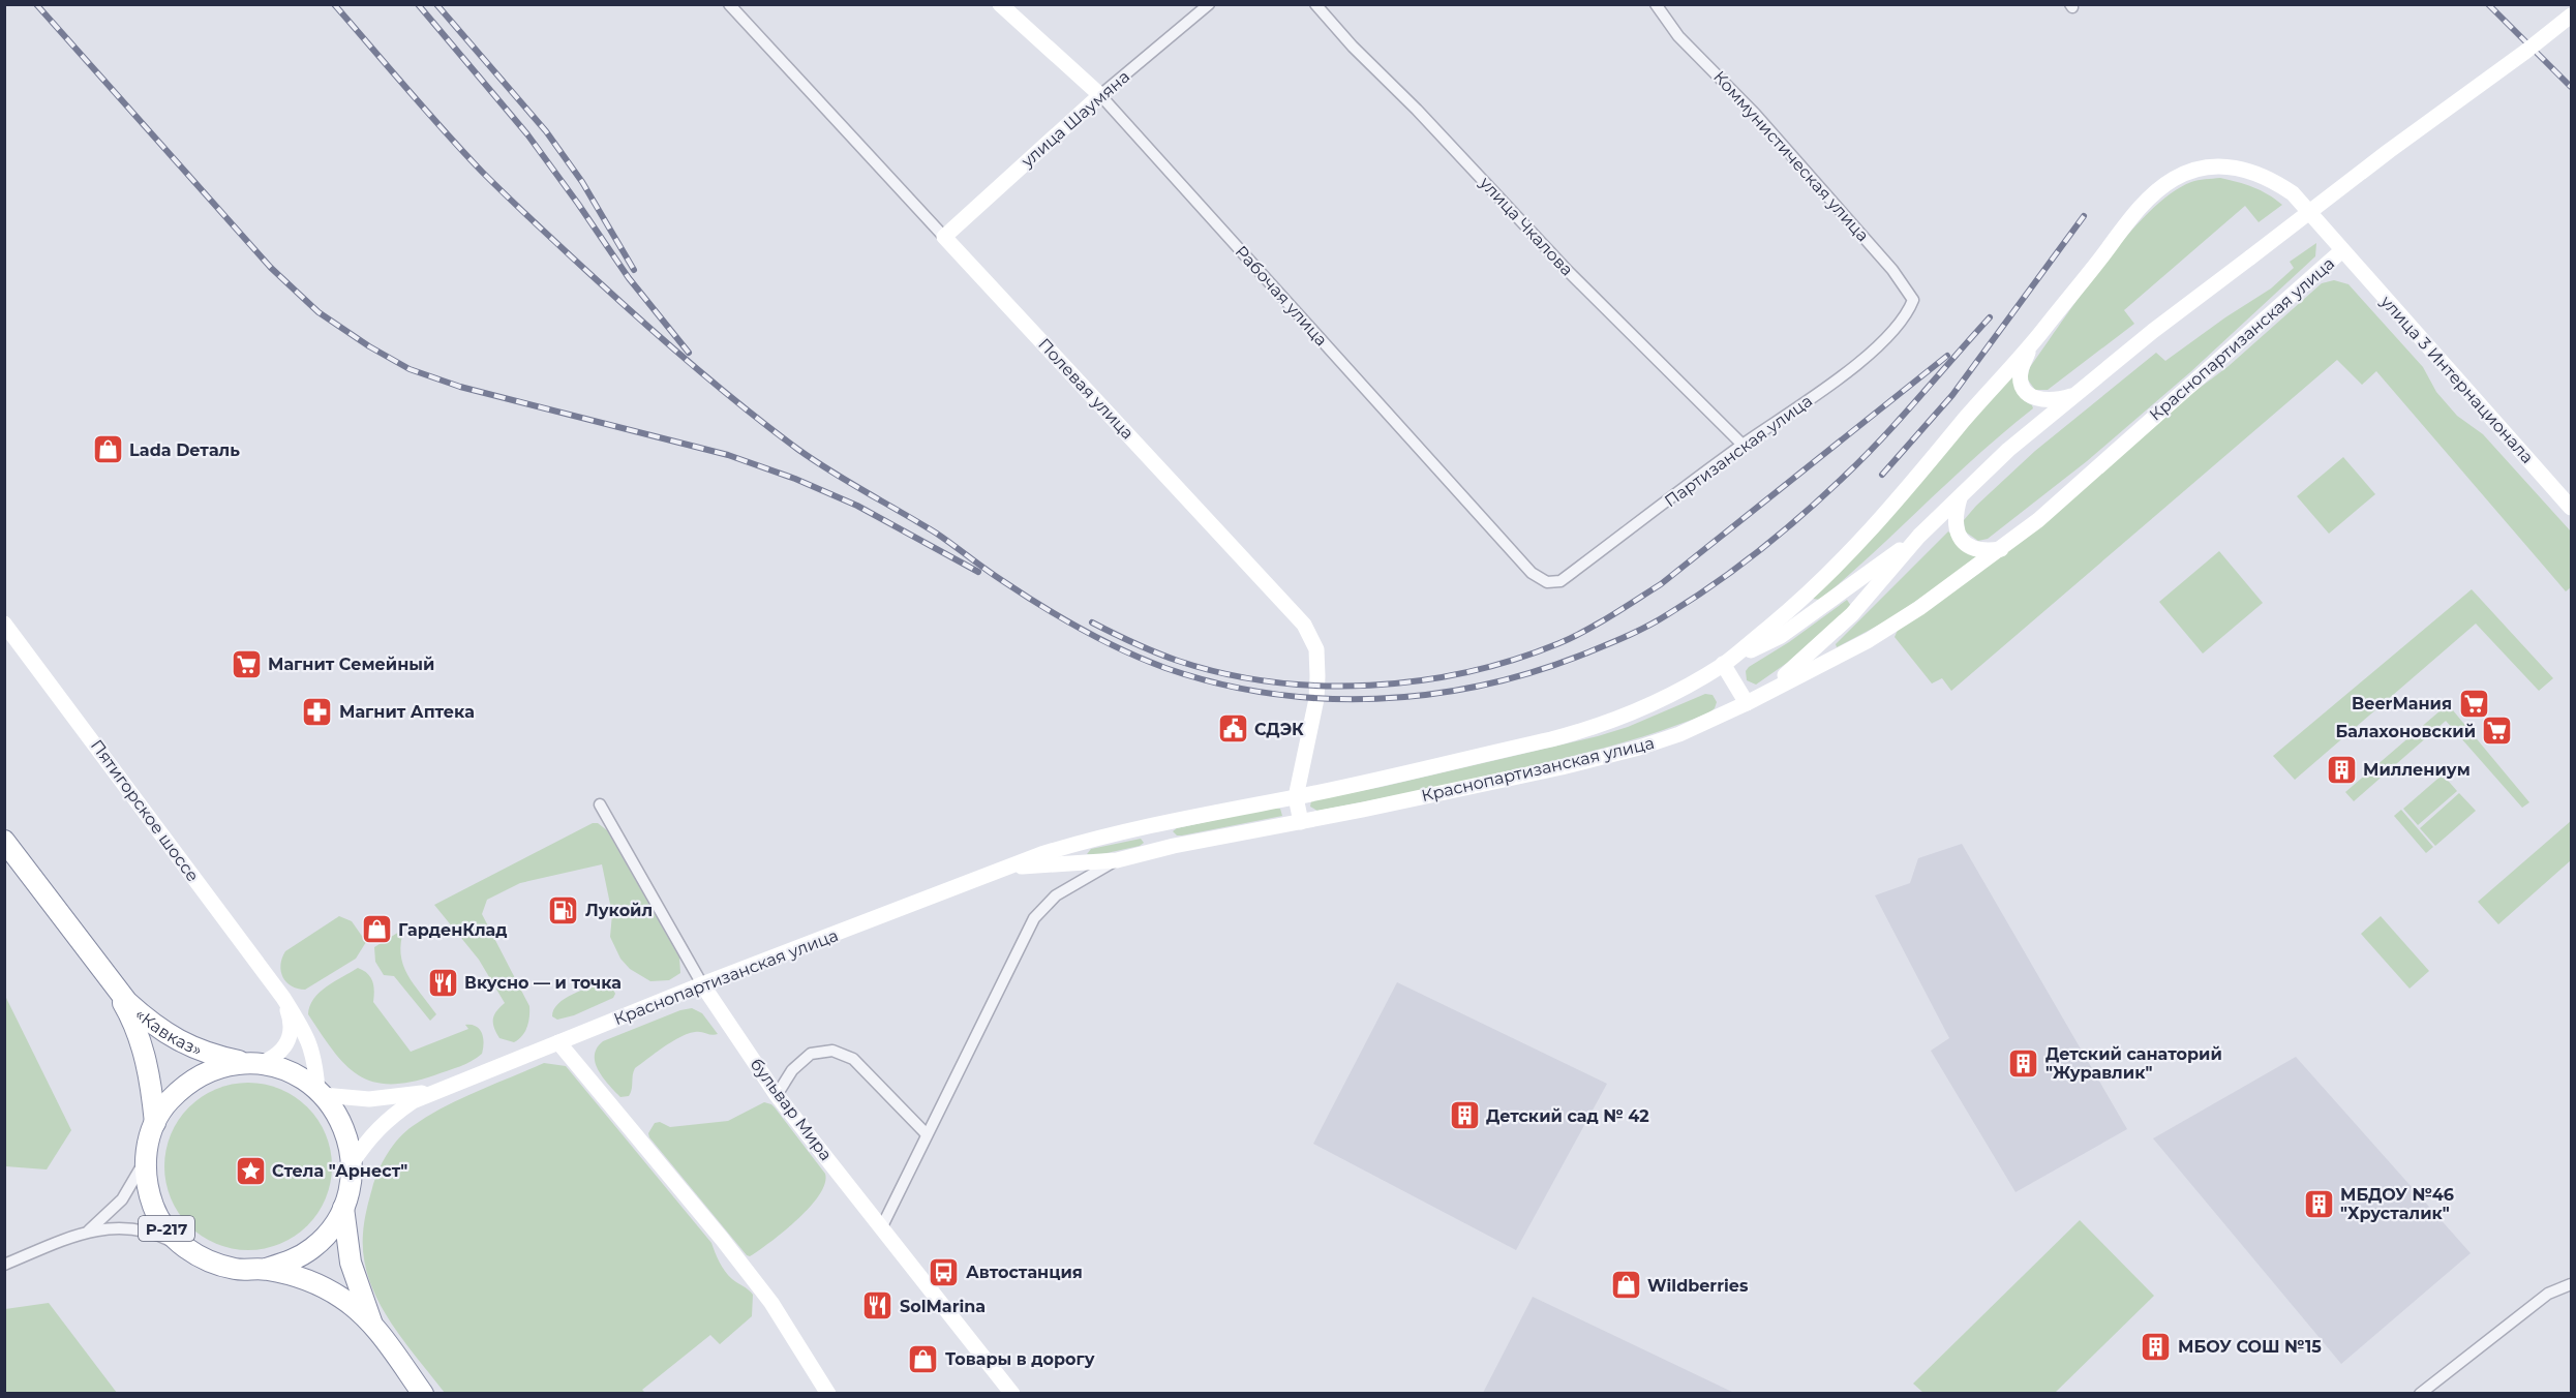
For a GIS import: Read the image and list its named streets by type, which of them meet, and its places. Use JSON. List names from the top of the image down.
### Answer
{
  "streets": {
    "highway": ["«Кавказ»", "Р-217"],
    "main road": [
      "улица Шаумяна",
      "Рабочая улица",
      "Краснопартизанская улица",
      "улица 3 Интернационала",
      "Полевая улица",
      "Пятигорское шоссе",
      "бульвар Мира"
    ],
    "street": ["Коммунистическая улица", "улица Чкалова", "Партизанская улица"]
  },
  "crossings": [
    ["улица Шаумяна", "Рабочая улица"],
    ["улица Шаумяна", "Полевая улица"],
    ["Коммунистическая улица", "Партизанская улица"],
    ["улица Чкалова", "Партизанская улица"],
    ["Рабочая улица", "Партизанская улица"],
    ["Краснопартизанская улица", "улица 3 Интернационала"],
    ["Краснопартизанская улица", "Полевая улица"],
    ["Краснопартизанская улица", "Пятигорское шоссе"],
    ["Краснопартизанская улица", "«Кавказ»"],
    ["Краснопартизанская улица", "бульвар Мира"],
    ["Пятигорское шоссе", "«Кавказ»"]
  ],
  "places": {
    "shop": [
      "Lada Dеталь",
      "ГарденКлад",
      "Wildberries",
      "Товары в дорогу"
    ],
    "supermarket": ["Магнит Семейный", "BeerМания", "Балахоновский"],
    "pharmacy": ["Магнит Аптека"],
    "public building": ["СДЭК"],
    "building": [
      "Миллениум",
      "Детский санаторий \"Журавлик\"",
      "Детский сад № 42",
      "МБДОУ №46 \"Хрусталик\"",
      "МБОУ СОШ №15"
    ],
    "fuel station": ["Лукойл"],
    "restaurant": ["Вкусно — и точка", "SolMarina"],
    "place": ["Стела \"Арнест\""],
    "bus stop": ["Автостанция"]
  }
}
